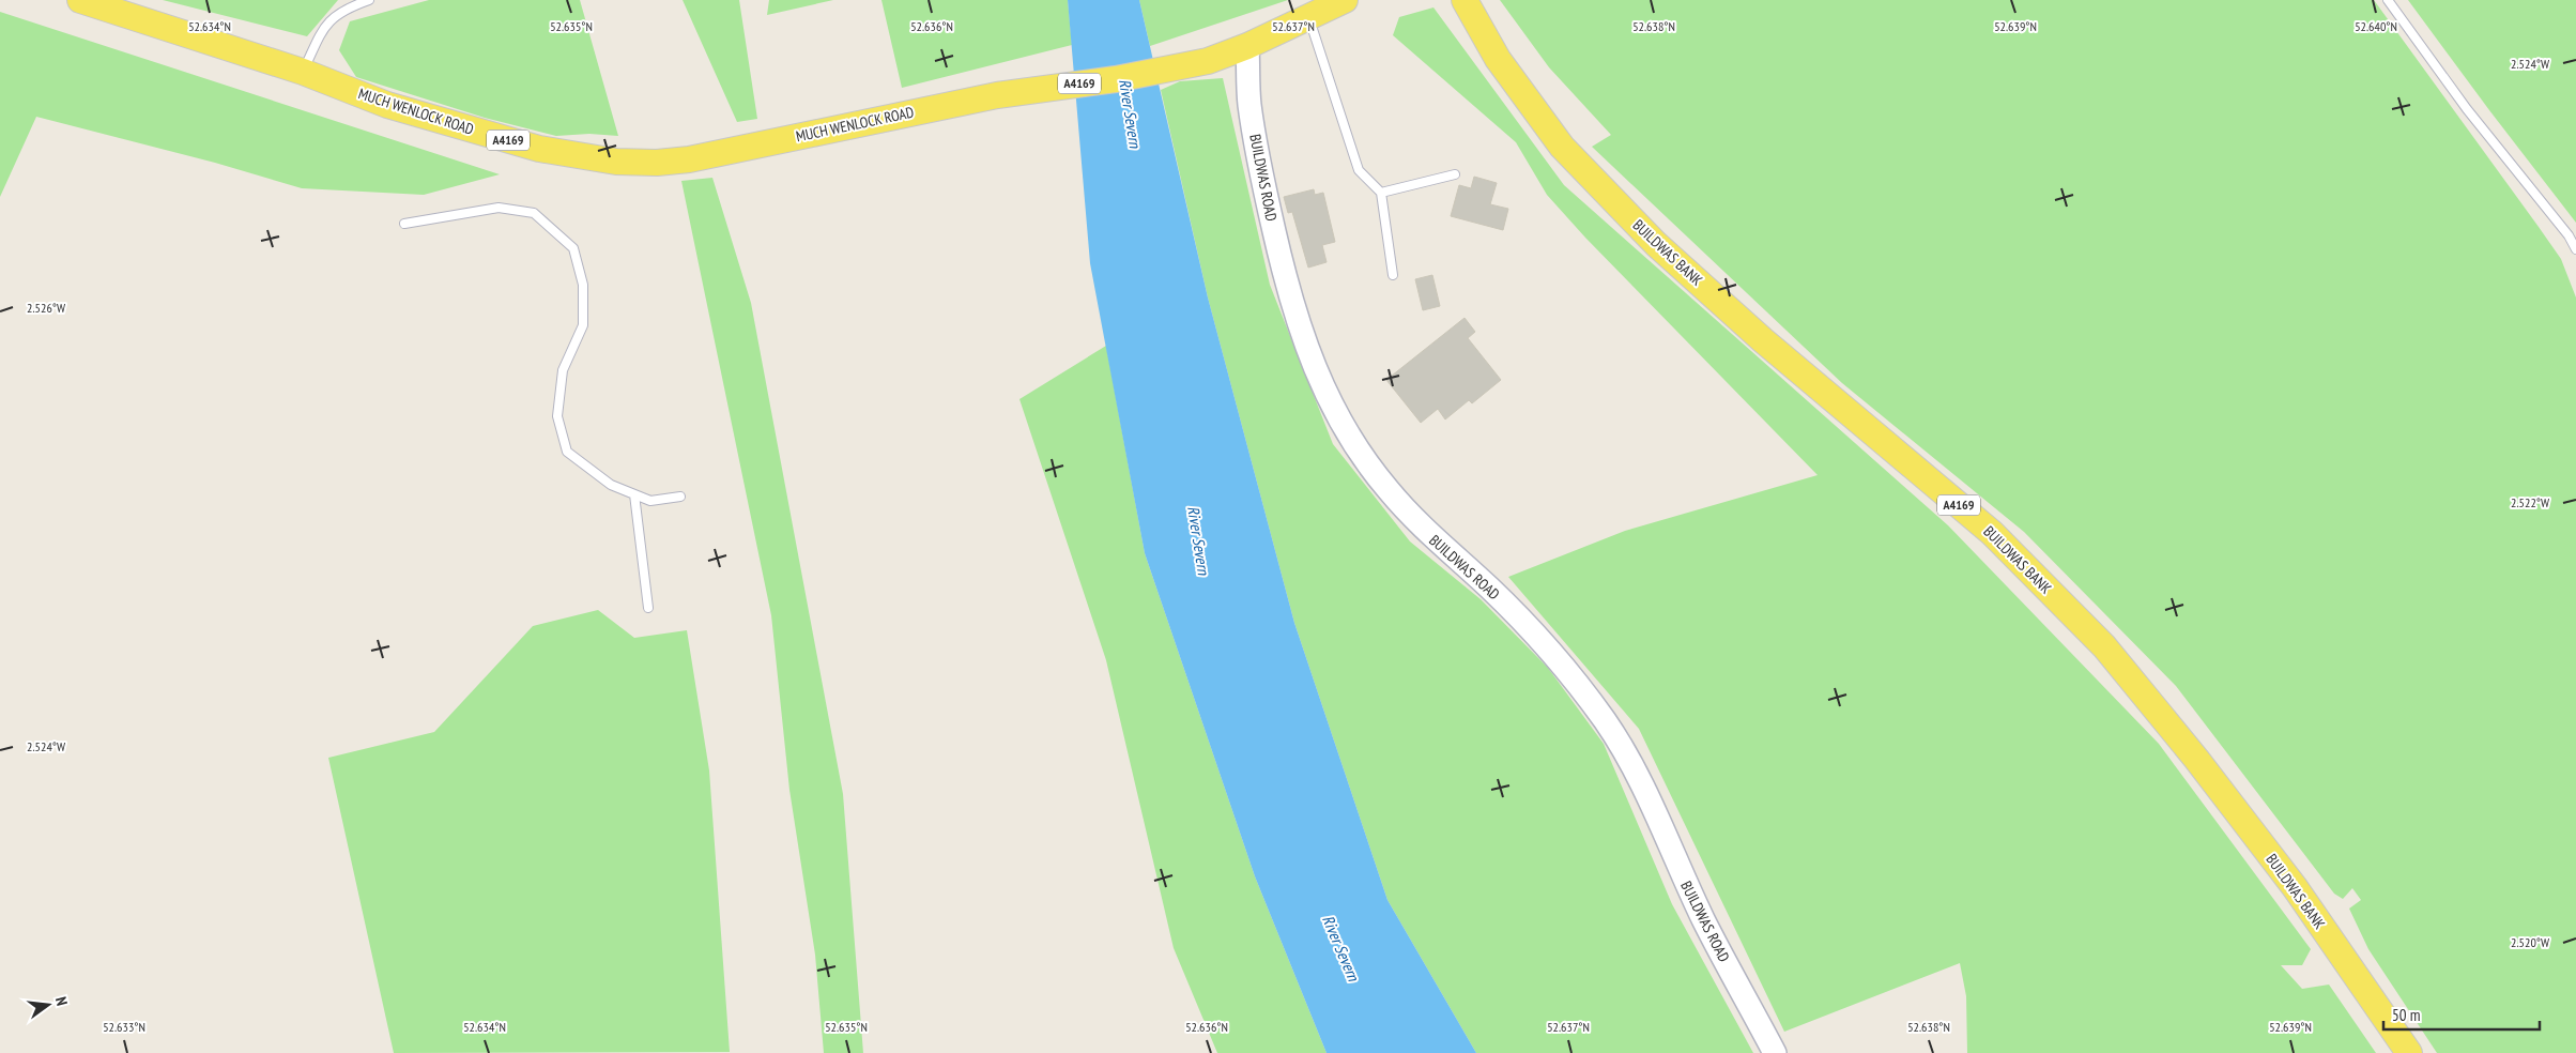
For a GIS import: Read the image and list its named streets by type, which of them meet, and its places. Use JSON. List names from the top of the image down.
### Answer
{
  "streets": {
    "main road": ["A4169", "MUCH WENLOCK ROAD", "BUILDWAS BANK"],
    "street": ["BUILDWAS ROAD"]
  },
  "crossings": [
    ["MUCH WENLOCK ROAD", "BUILDWAS ROAD"]
  ],
  "water": ["River Severn"],
  "scale_bar": "50 m",
  "north": "right",
  "coordinates": [
    "52.634°N",
    "52.635°N",
    "52.636°N",
    "52.637°N",
    "52.638°N",
    "52.639°N",
    "52.640°N",
    "2.524°W",
    "2.526°W",
    "2.522°W",
    "2.520°W",
    "52.633°N"
  ]
}
